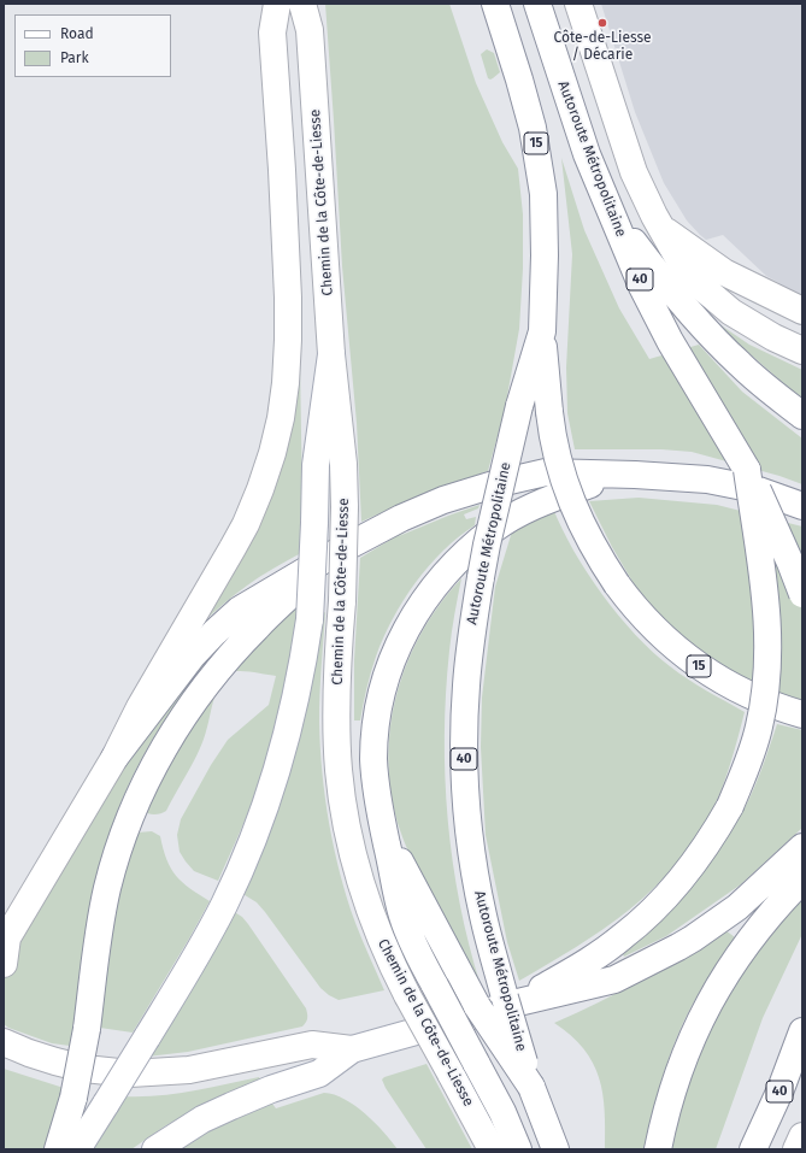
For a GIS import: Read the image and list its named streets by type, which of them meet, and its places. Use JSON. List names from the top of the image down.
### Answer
{
  "streets": {
    "main road": [
      "15",
      "Autoroute Métropolitaine",
      "Chemin de la Côte-de-Liesse",
      "40"
    ]
  },
  "crossings": [
    ["15", "Autoroute Métropolitaine"],
    ["Autoroute Métropolitaine", "40"]
  ],
  "places": ["Côte-de-Liesse / Décarie"],
  "legend": ["Road", "Park"]
}
